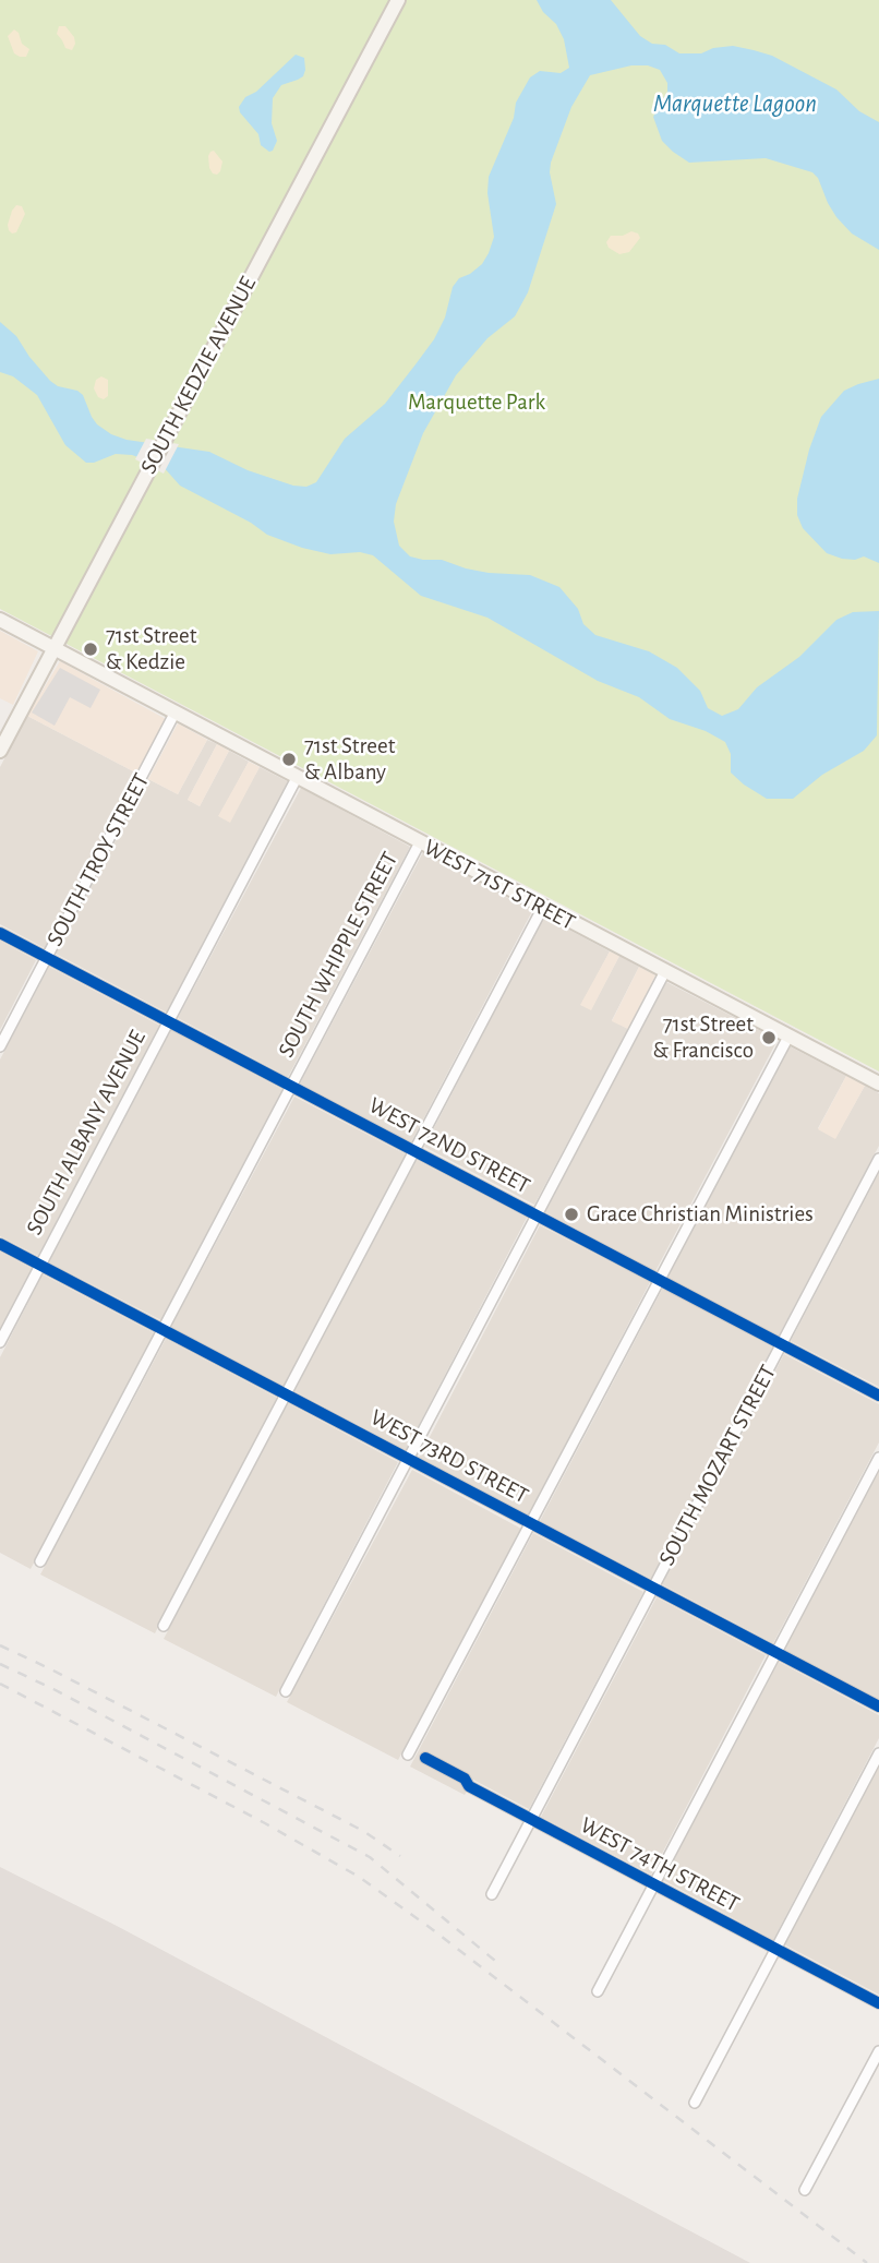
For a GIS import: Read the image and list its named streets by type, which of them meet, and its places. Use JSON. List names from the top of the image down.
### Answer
{
  "streets": {
    "main road": ["SOUTH KEDZIE AVENUE", "WEST 71ST STREET"],
    "street": [
      "SOUTH TROY STREET",
      "SOUTH WHIPPLE STREET",
      "SOUTH ALBANY AVENUE",
      "WEST 72ND STREET",
      "WEST 73RD STREET",
      "SOUTH MOZART STREET",
      "WEST 74TH STREET"
    ]
  },
  "crossings": [
    ["SOUTH KEDZIE AVENUE", "WEST 71ST STREET"],
    ["SOUTH TROY STREET", "WEST 71ST STREET"],
    ["SOUTH TROY STREET", "WEST 72ND STREET"],
    ["WEST 71ST STREET", "SOUTH WHIPPLE STREET"],
    ["WEST 71ST STREET", "SOUTH ALBANY AVENUE"],
    ["SOUTH WHIPPLE STREET", "WEST 72ND STREET"],
    ["SOUTH WHIPPLE STREET", "WEST 73RD STREET"],
    ["SOUTH ALBANY AVENUE", "WEST 72ND STREET"],
    ["SOUTH ALBANY AVENUE", "WEST 73RD STREET"],
    ["WEST 72ND STREET", "SOUTH MOZART STREET"],
    ["WEST 73RD STREET", "SOUTH MOZART STREET"],
    ["SOUTH MOZART STREET", "WEST 74TH STREET"]
  ],
  "water": ["Marquette Lagoon"],
  "parks": ["Marquette Park"],
  "places": [
    "71st Street & Kedzie",
    "71st Street & Albany",
    "71st Street & Francisco",
    "Grace Christian Ministries"
  ]
}
